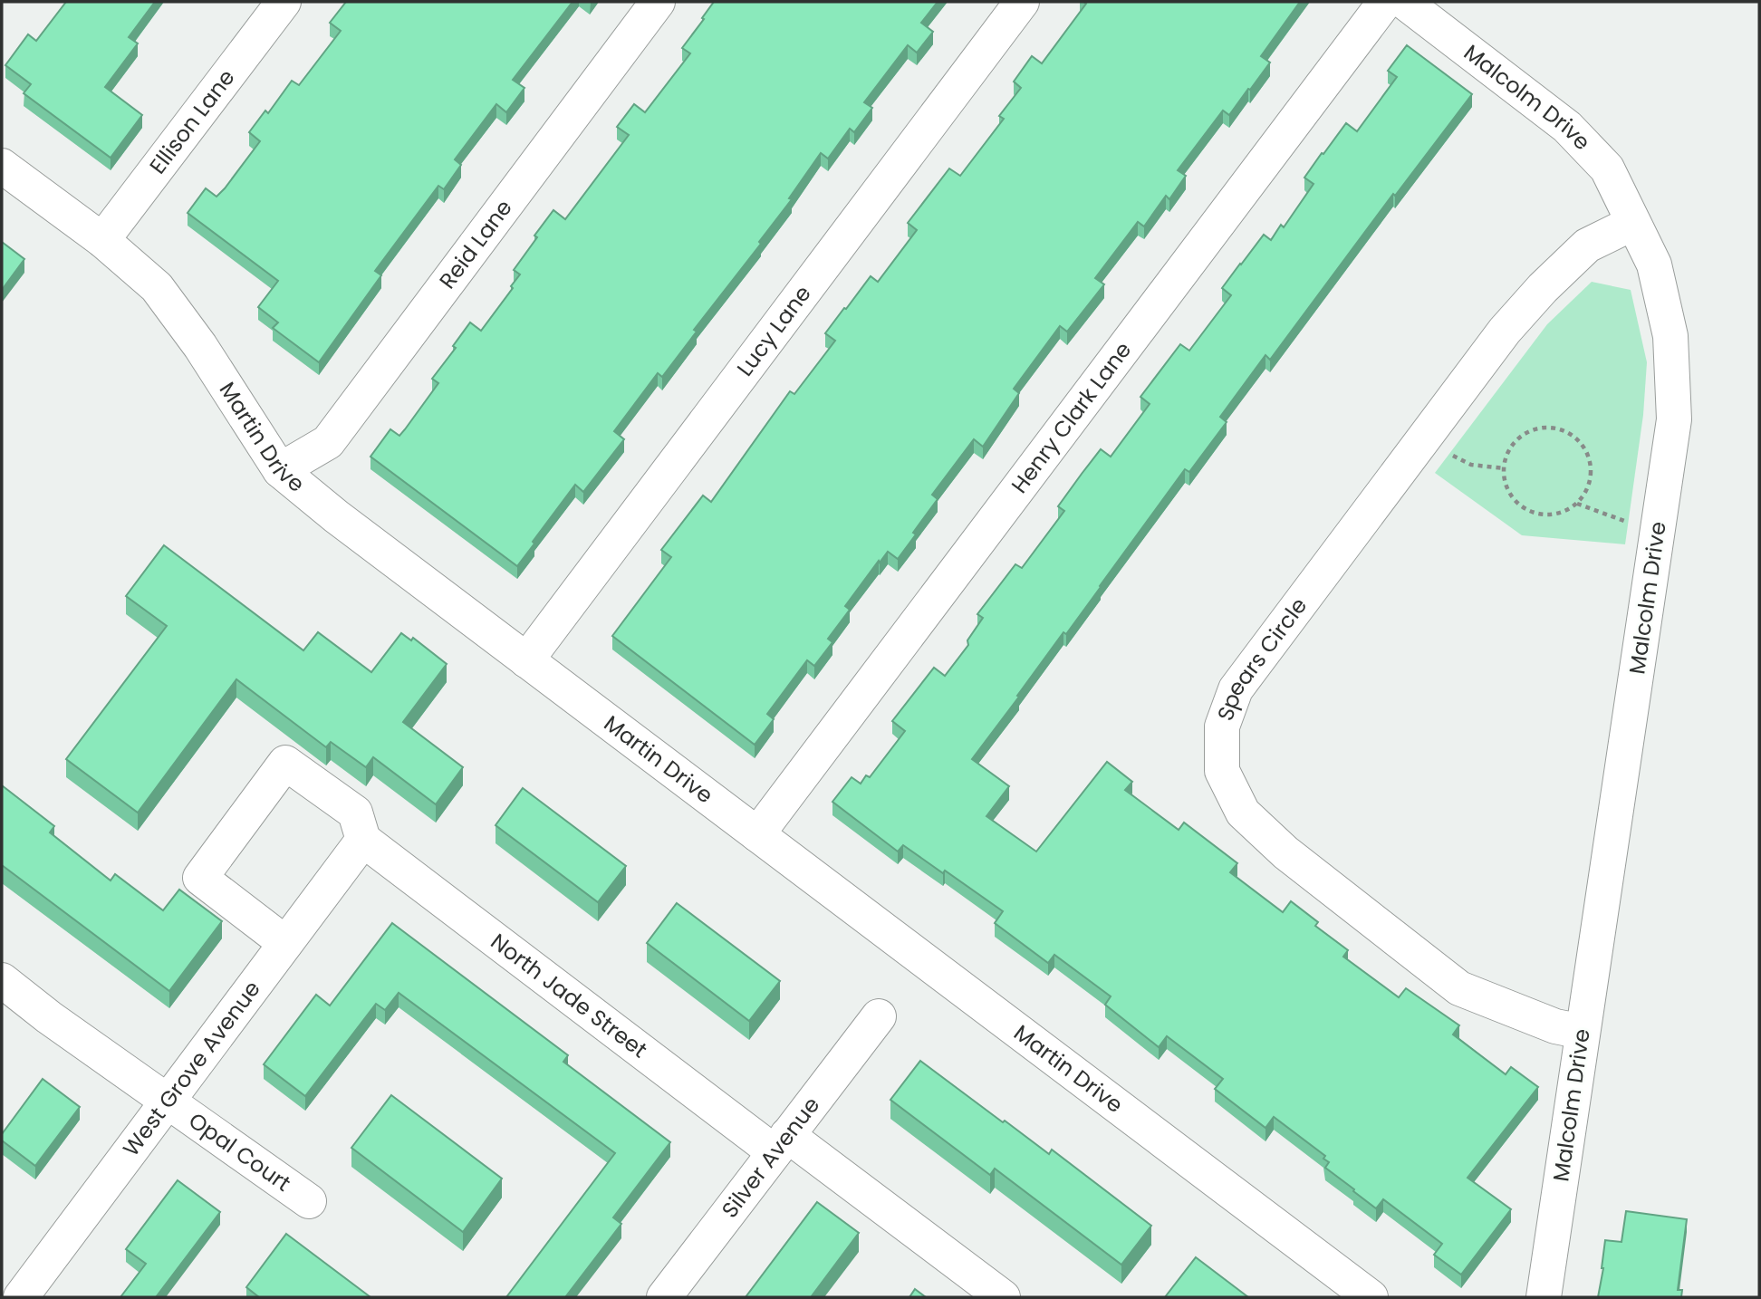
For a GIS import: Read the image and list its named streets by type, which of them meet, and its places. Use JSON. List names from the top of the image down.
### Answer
{
  "streets": {
    "street": [
      "Malcolm Drive",
      "Ellison Lane",
      "Reid Lane",
      "Lucy Lane",
      "Henry Clark Lane",
      "Martin Drive",
      "Spears Circle",
      "North Jade Street",
      "West Grove Avenue",
      "Opal Court",
      "Silver Avenue"
    ]
  },
  "crossings": [
    ["Malcolm Drive", "Spears Circle"],
    ["Ellison Lane", "Martin Drive"],
    ["Reid Lane", "Martin Drive"],
    ["Lucy Lane", "Martin Drive"],
    ["Henry Clark Lane", "Martin Drive"],
    ["North Jade Street", "West Grove Avenue"],
    ["North Jade Street", "Silver Avenue"],
    ["West Grove Avenue", "Opal Court"]
  ]
}
